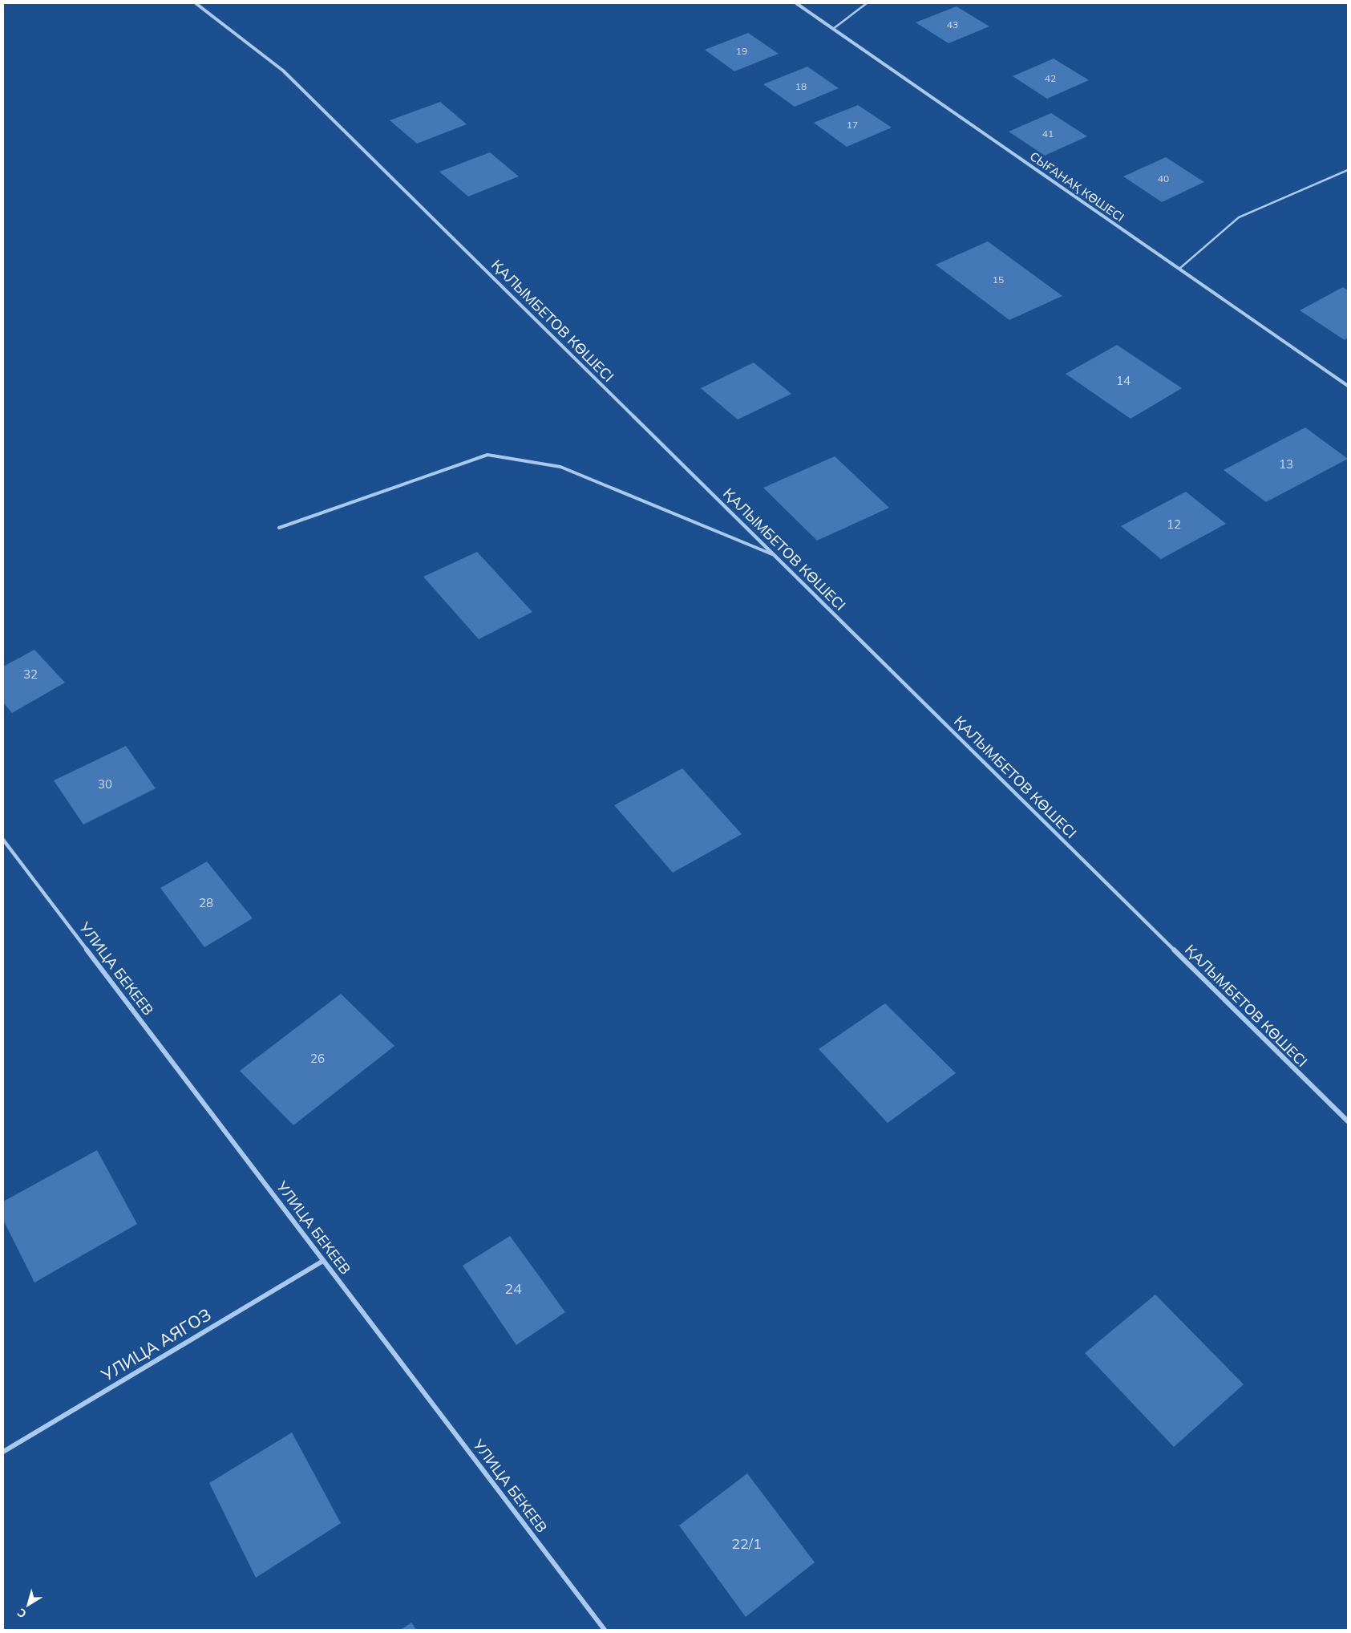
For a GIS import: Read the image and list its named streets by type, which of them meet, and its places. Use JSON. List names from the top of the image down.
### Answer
{
  "streets": {
    "street": [
      "СЫҒАНАҚ КӨШЕСІ",
      "ҚАЛЫМБЕТОВ КӨШЕСІ",
      "УЛИЦА БЕКЕЕВ",
      "УЛИЦА АЯГОЗ"
    ]
  },
  "crossings": [
    ["УЛИЦА БЕКЕЕВ", "УЛИЦА АЯГОЗ"]
  ],
  "house_numbers": [
    "43",
    "19",
    "42",
    "18",
    "17",
    "41",
    "40",
    "15",
    "14",
    "13",
    "12",
    "32",
    "30",
    "28",
    "26",
    "24",
    "22/1"
  ],
  "north": "bottom left"
}
